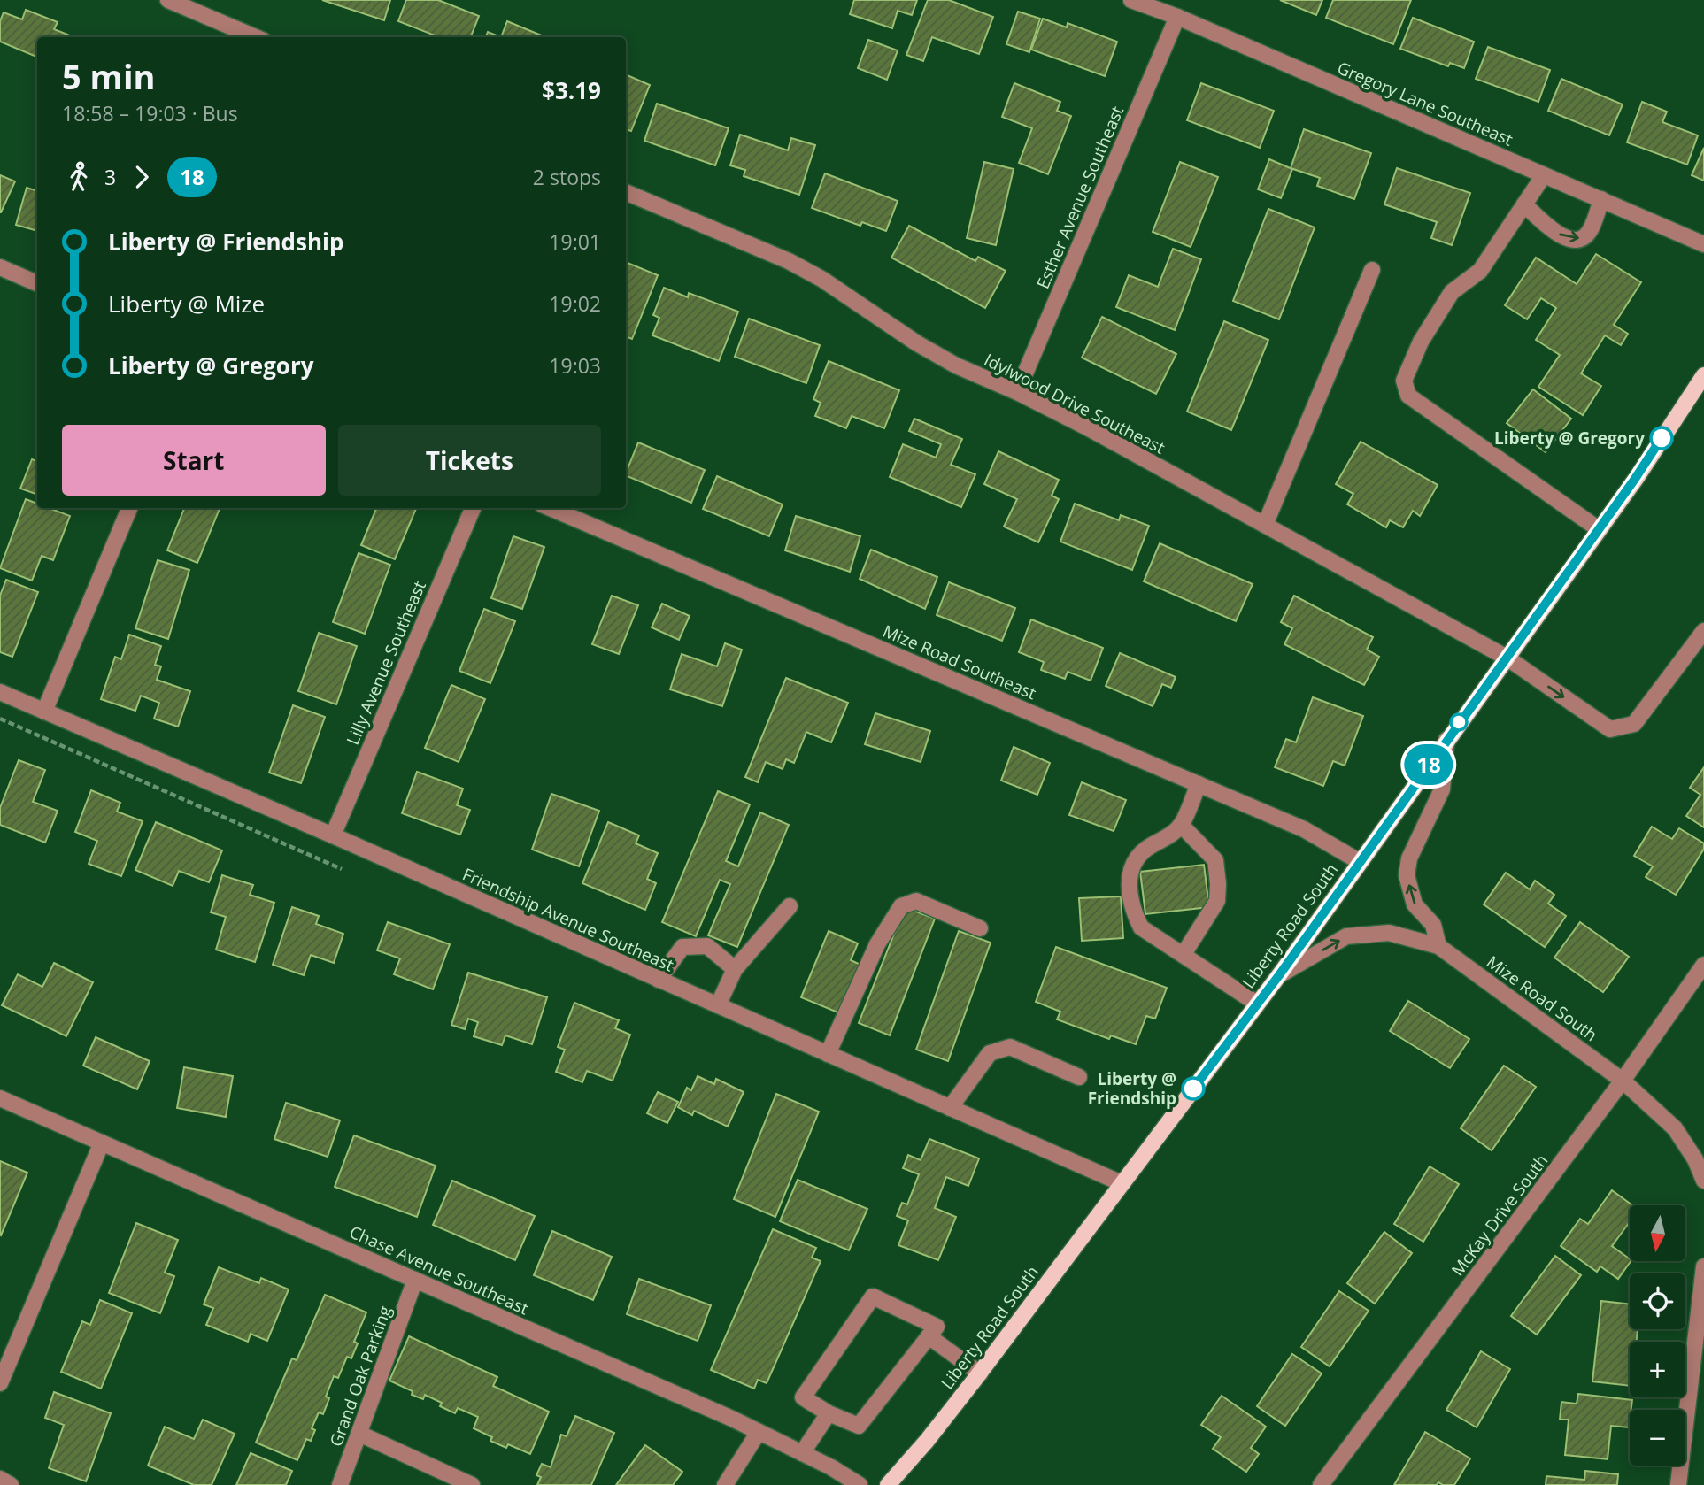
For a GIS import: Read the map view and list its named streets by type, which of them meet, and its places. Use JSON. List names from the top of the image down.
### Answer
{
  "streets": {
    "main road": ["Liberty Road South"],
    "street": [
      "Gregory Lane Southeast",
      "Esther Avenue Southeast",
      "Idylwood Drive Southeast",
      "Mize Road Southeast",
      "Lilly Avenue Southeast",
      "Friendship Avenue Southeast",
      "Mize Road South",
      "McKay Drive South",
      "Chase Avenue Southeast",
      "Grand Oak Parking"
    ]
  },
  "crossings": [
    ["Gregory Lane Southeast", "Esther Avenue Southeast"],
    ["Esther Avenue Southeast", "Idylwood Drive Southeast"],
    ["Idylwood Drive Southeast", "Liberty Road South"],
    ["Mize Road Southeast", "Liberty Road South"],
    ["Lilly Avenue Southeast", "Friendship Avenue Southeast"],
    ["Friendship Avenue Southeast", "Liberty Road South"],
    ["Liberty Road South", "Mize Road South"],
    ["Mize Road South", "McKay Drive South"],
    ["Chase Avenue Southeast", "Grand Oak Parking"]
  ],
  "places": ["Liberty @ Gregory", "Liberty @ Friendship"],
  "lines": ["bus line 18"],
  "north": "bottom",
  "page": {
    "on_map": "18",
    "heading": ["5 min", "18:58 – 19:03 · Bus", "$3.19"],
    "legs": ["3", "18", "2 stops"],
    "list": [
      {
        "name": "Liberty @ Friendship",
        "value": "19:01"
      },
      {
        "name": "Liberty @ Mize",
        "value": "19:02"
      },
      {
        "name": "Liberty @ Gregory",
        "value": "19:03"
      }
    ],
    "buttons": ["Start", "Tickets"],
    "map_buttons": ["+", "−"]
  }
}
